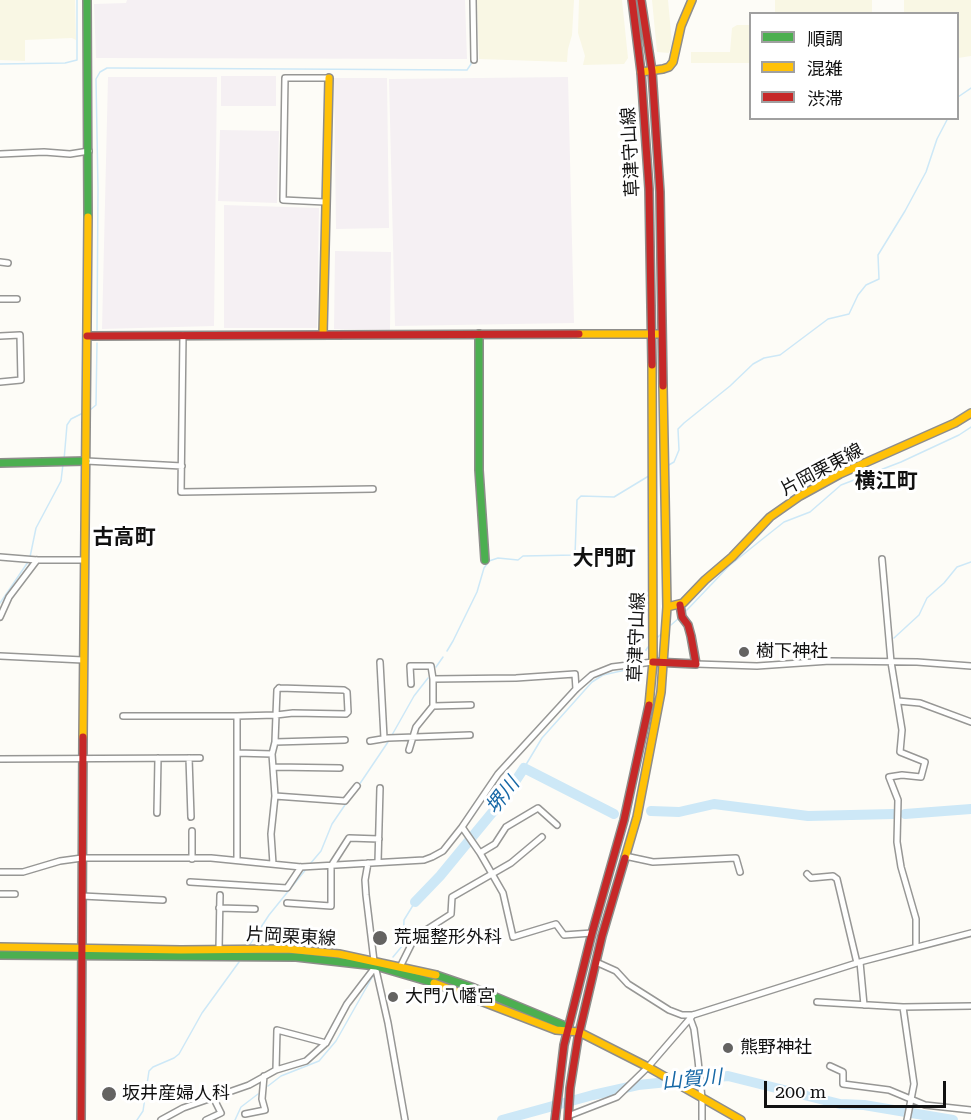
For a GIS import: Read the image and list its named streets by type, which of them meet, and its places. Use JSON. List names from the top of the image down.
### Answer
{
  "streets": {
    "main road": ["草津守山線", "片岡栗東線"]
  },
  "crossings": [
    ["草津守山線", "片岡栗東線"]
  ],
  "districts": ["横江町", "古高町", "大門町"],
  "water": ["堺川", "山賀川"],
  "places": [
    "樹下神社",
    "荒堀整形外科",
    "大門八幡宮",
    "熊野神社",
    "坂井産婦人科"
  ],
  "legend": ["順調", "混雑", "渋滞"],
  "scale_bar": "200 m"
}
